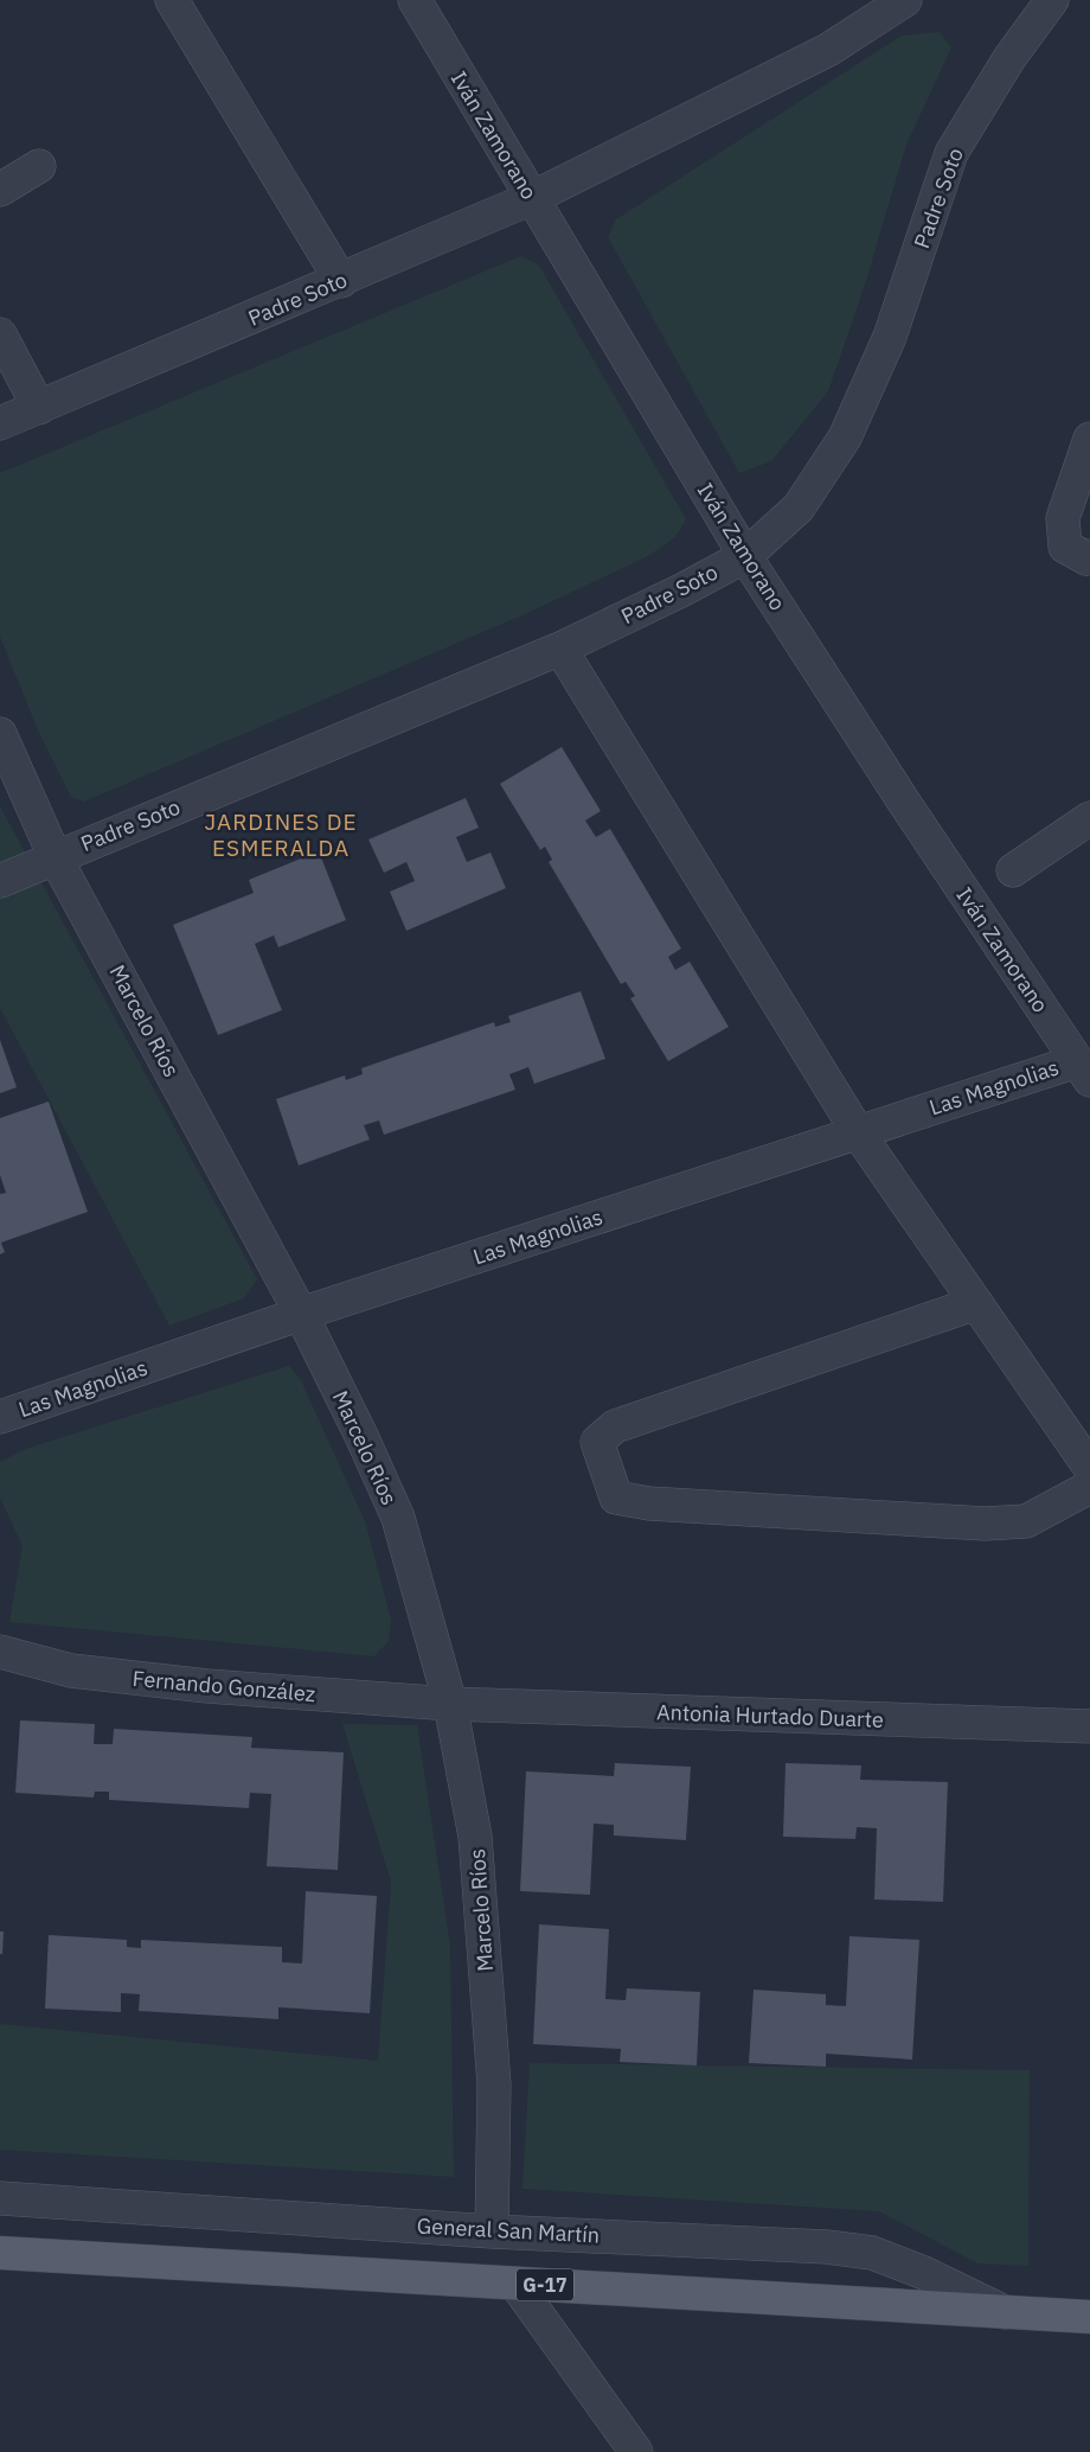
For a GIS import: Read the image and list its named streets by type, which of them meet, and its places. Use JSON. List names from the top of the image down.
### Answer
{
  "streets": {
    "main road": ["General San Martín", "G-17"],
    "street": [
      "Iván Zamorano",
      "Padre Soto",
      "Marcelo Ríos",
      "Las Magnolias",
      "Fernando González",
      "Antonia Hurtado Duarte"
    ]
  },
  "crossings": [
    ["Iván Zamorano", "Padre Soto"],
    ["Iván Zamorano", "Las Magnolias"],
    ["Padre Soto", "Marcelo Ríos"],
    ["Marcelo Ríos", "Las Magnolias"],
    ["Marcelo Ríos", "Fernando González"],
    ["Marcelo Ríos", "Antonia Hurtado Duarte"],
    ["Marcelo Ríos", "General San Martín"],
    ["Fernando González", "Antonia Hurtado Duarte"]
  ],
  "districts": ["JARDINES DE ESMERALDA"]
}
